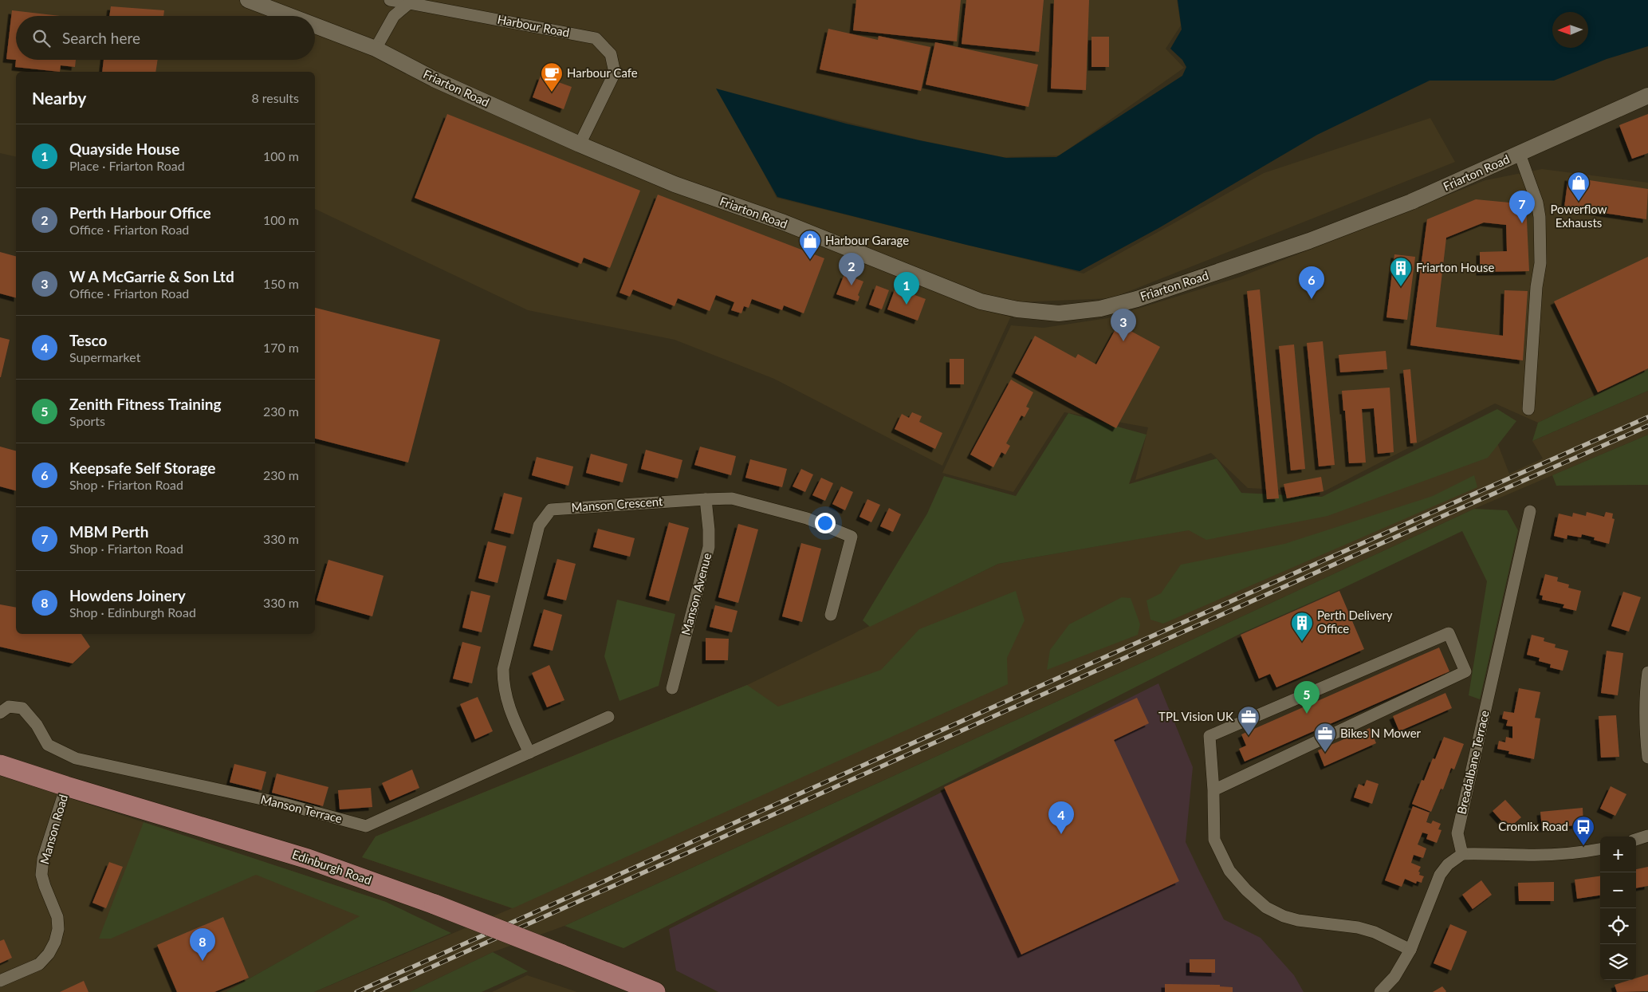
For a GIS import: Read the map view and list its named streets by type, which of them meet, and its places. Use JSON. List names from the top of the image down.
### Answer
{
  "streets": {
    "main road": ["Edinburgh Road"],
    "street": [
      "Harbour Road",
      "Friarton Road",
      "Manson Crescent",
      "Manson Avenue",
      "Breadalbane Terrace",
      "Manson Terrace",
      "Manson Road"
    ]
  },
  "crossings": [
    ["Harbour Road", "Friarton Road"],
    ["Manson Crescent", "Manson Avenue"],
    ["Manson Crescent", "Manson Terrace"],
    ["Manson Road", "Edinburgh Road"]
  ],
  "places": {
    "cafe": ["Harbour Cafe"],
    "shop": ["Powerflow Exhausts", "Harbour Garage"],
    "building": ["Friarton House", "Perth Delivery Office"],
    "office": ["TPL Vision UK", "Bikes N Mower"],
    "bus stop": ["Cromlix Road"]
  },
  "north": "left",
  "page": {
    "search": "Search here",
    "heading": ["Nearby", "8 results"],
    "list": [
      {
        "mark": "1",
        "name": "Quayside House",
        "note": "Place · Friarton Road",
        "value": "100 m"
      },
      {
        "mark": "2",
        "name": "Perth Harbour Office",
        "note": "Office · Friarton Road",
        "value": "100 m"
      },
      {
        "mark": "3",
        "name": "W A McGarrie & Son Ltd",
        "note": "Office · Friarton Road",
        "value": "150 m"
      },
      {
        "mark": "4",
        "name": "Tesco",
        "note": "Supermarket",
        "value": "170 m"
      },
      {
        "mark": "5",
        "name": "Zenith Fitness Training",
        "note": "Sports",
        "value": "230 m"
      },
      {
        "mark": "6",
        "name": "Keepsafe Self Storage",
        "note": "Shop · Friarton Road",
        "value": "230 m"
      },
      {
        "mark": "7",
        "name": "MBM Perth",
        "note": "Shop · Friarton Road",
        "value": "330 m"
      },
      {
        "mark": "8",
        "name": "Howdens Joinery",
        "note": "Shop · Edinburgh Road",
        "value": "330 m"
      }
    ],
    "pins": [
      "7",
      "2",
      "6",
      "1",
      "3",
      "5",
      "4",
      "8"
    ],
    "map_buttons": ["+", "−"]
  }
}
